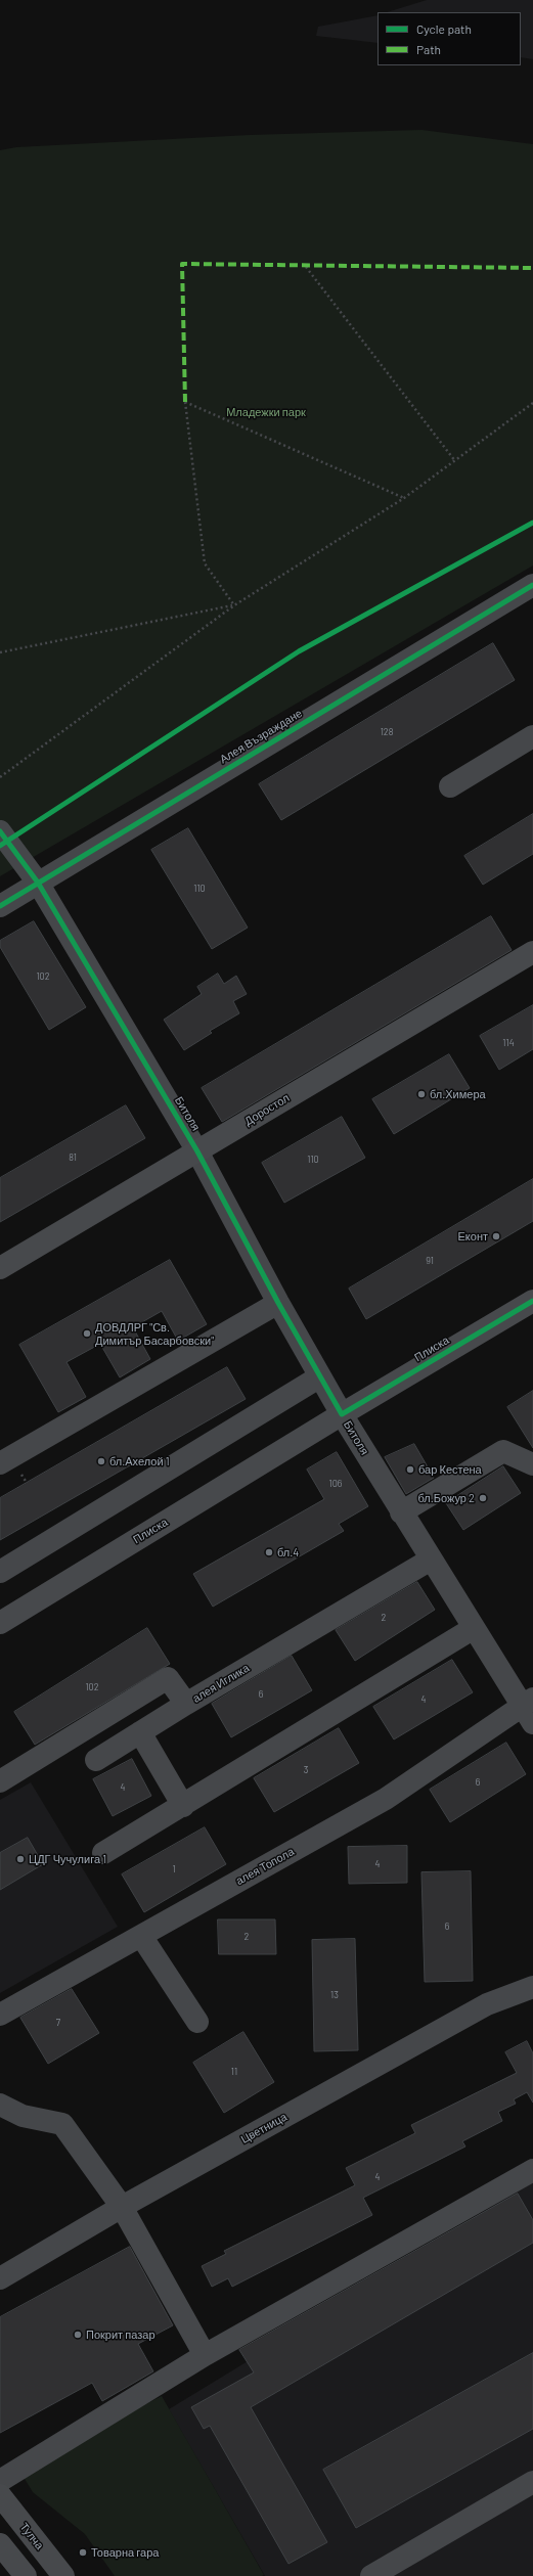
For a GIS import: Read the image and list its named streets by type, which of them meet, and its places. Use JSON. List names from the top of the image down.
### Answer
{
  "streets": {
    "main road": ["Доростол", "Плиска", "Тулча"],
    "street": [
      "Алея Възраждане",
      "Битоля",
      "алея Иглика",
      "алея Топола",
      "Цветница"
    ]
  },
  "crossings": [
    ["Алея Възраждане", "Битоля"],
    ["Доростол", "Битоля"],
    ["Битоля", "Плиска"],
    ["Битоля", "алея Иглика"],
    ["Битоля", "алея Топола"]
  ],
  "parks": ["Младежки парк"],
  "places": [
    "бл.Химера",
    "Еконт",
    "ДОВДЛРГ \"Св. Димитър Басарбовски\"",
    "бл.Ахелой 1",
    "бар Кестена",
    "бл.Божур 2",
    "бл.4",
    "ЦДГ Чучулига 1",
    "Покрит пазар",
    "Товарна гара"
  ],
  "house_numbers": [
    "128",
    "110",
    "102",
    "114",
    "81",
    "110",
    "91",
    "106",
    "2",
    "102",
    "6",
    "4",
    "3",
    "6",
    "4",
    "4",
    "1",
    "6",
    "2",
    "13",
    "7",
    "11",
    "4"
  ],
  "legend": ["Cycle path", "Path"]
}
